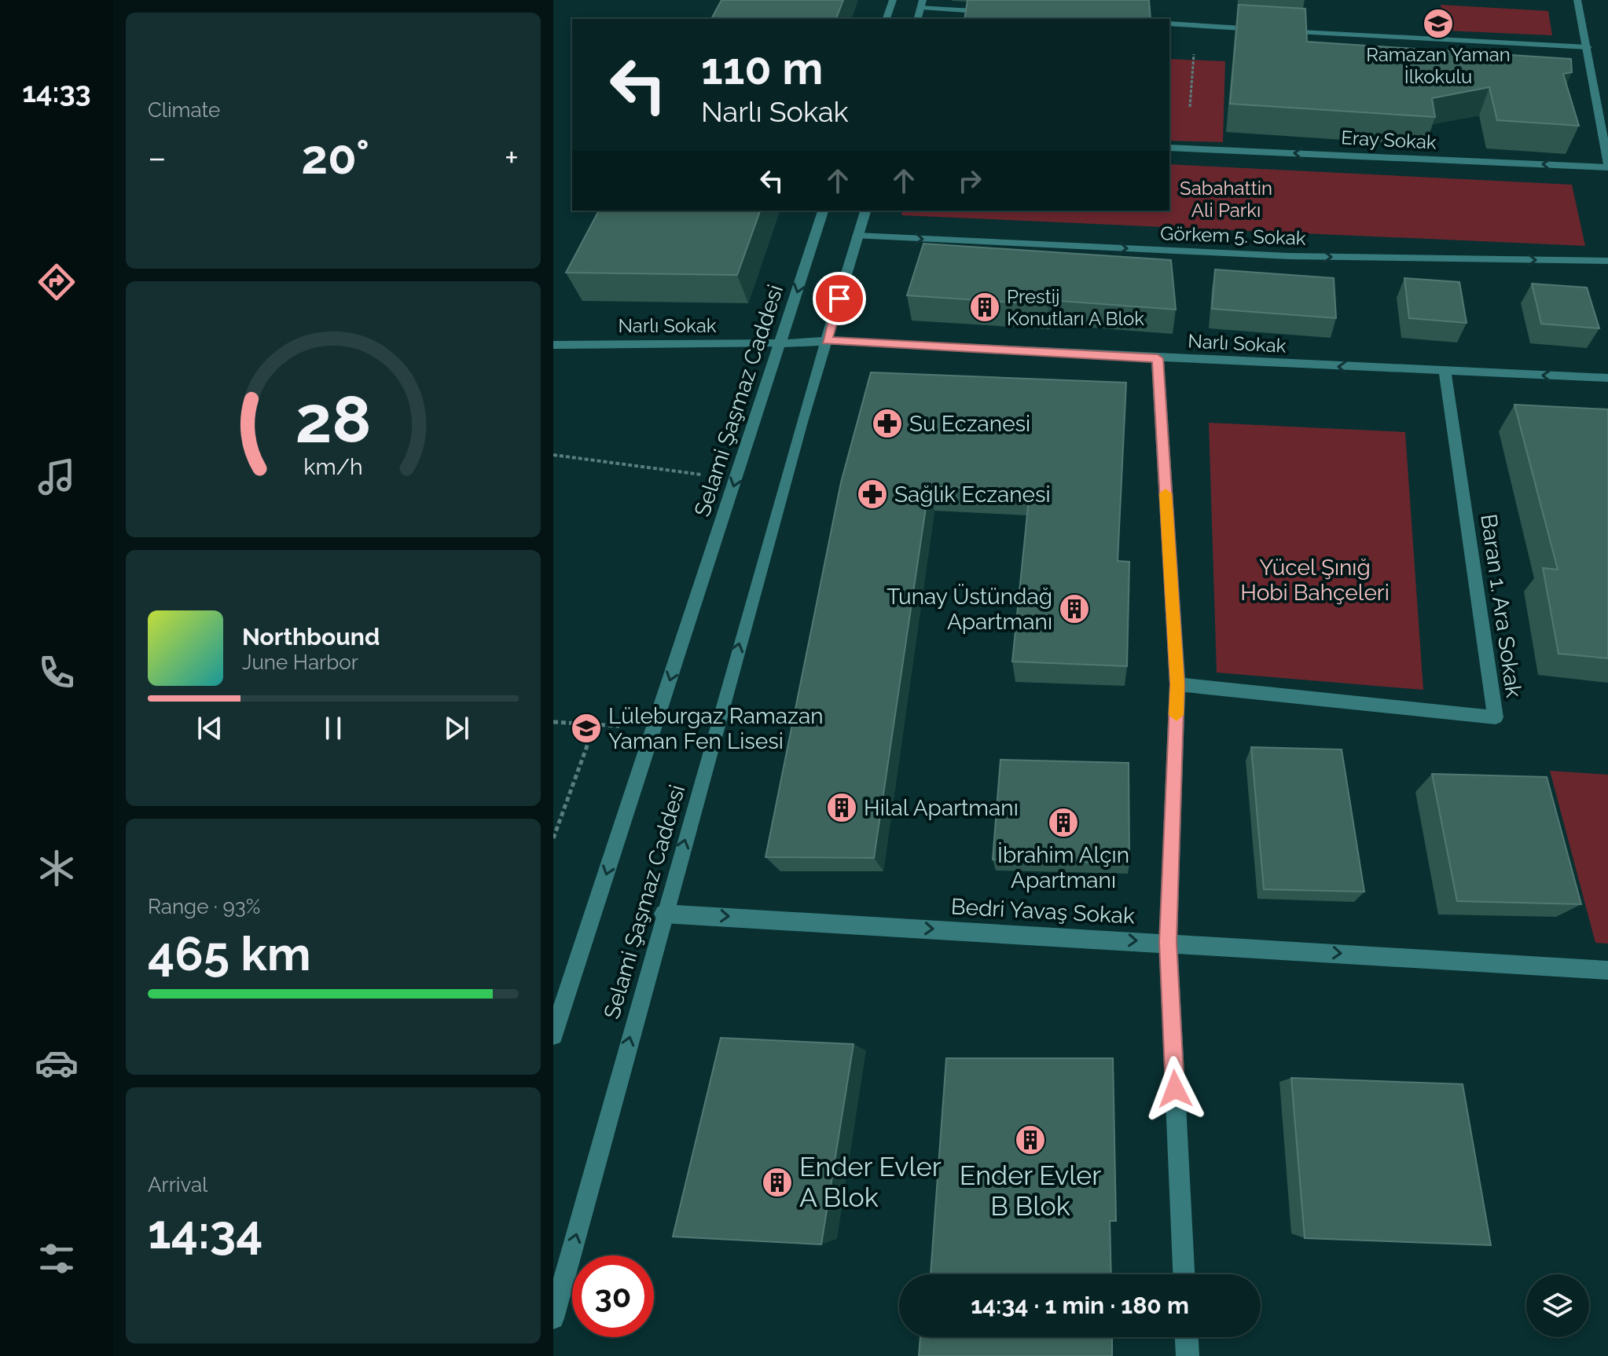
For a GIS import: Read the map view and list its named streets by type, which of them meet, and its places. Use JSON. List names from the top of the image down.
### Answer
{
  "streets": {
    "street": [
      "Eray Sokak",
      "Görkem 5. Sokak",
      "Narlı Sokak",
      "Selami Şaşmaz Caddesi",
      "Baran 1. Ara Sokak",
      "Bedri Yavaş Sokak"
    ]
  },
  "crossings": [
    ["Görkem 5. Sokak", "Selami Şaşmaz Caddesi"],
    ["Narlı Sokak", "Selami Şaşmaz Caddesi"],
    ["Narlı Sokak", "Baran 1. Ara Sokak"],
    ["Selami Şaşmaz Caddesi", "Bedri Yavaş Sokak"]
  ],
  "one_way": ["Görkem 5. Sokak", "Narlı Sokak", "Bedri Yavaş Sokak"],
  "parks": ["Sabahattin Ali Parkı", "Yücel Şınığ Hobi Bahçeleri"],
  "places": {
    "school or university": ["Ramazan Yaman İlkokulu", "Lüleburgaz Ramazan Yaman Fen Lisesi"],
    "building": [
      "Prestij Konutları A Blok",
      "Tunay Üstündağ Apartmanı",
      "Hilal Apartmanı",
      "İbrahim Alçın Apartmanı",
      "Ender Evler B Blok",
      "Ender Evler A Blok"
    ],
    "pharmacy": ["Su Eczanesi", "Sağlık Eczanesi"]
  },
  "page": {
    "tabs": "14:33",
    "tile": [
      "Climate",
      ["Range · 93%", "465 km"],
      ["Arrival", "14:34"]
    ],
    "turn": ["110 m", "Narlı Sokak"],
    "heat": ["−", "20°", "+"],
    "song": ["Northbound", "June Harbor"],
    "limit": "30",
    "trip": "14:34 · 1 min · 180 m",
    "gauge": ["28", "km/h"]
  }
}
